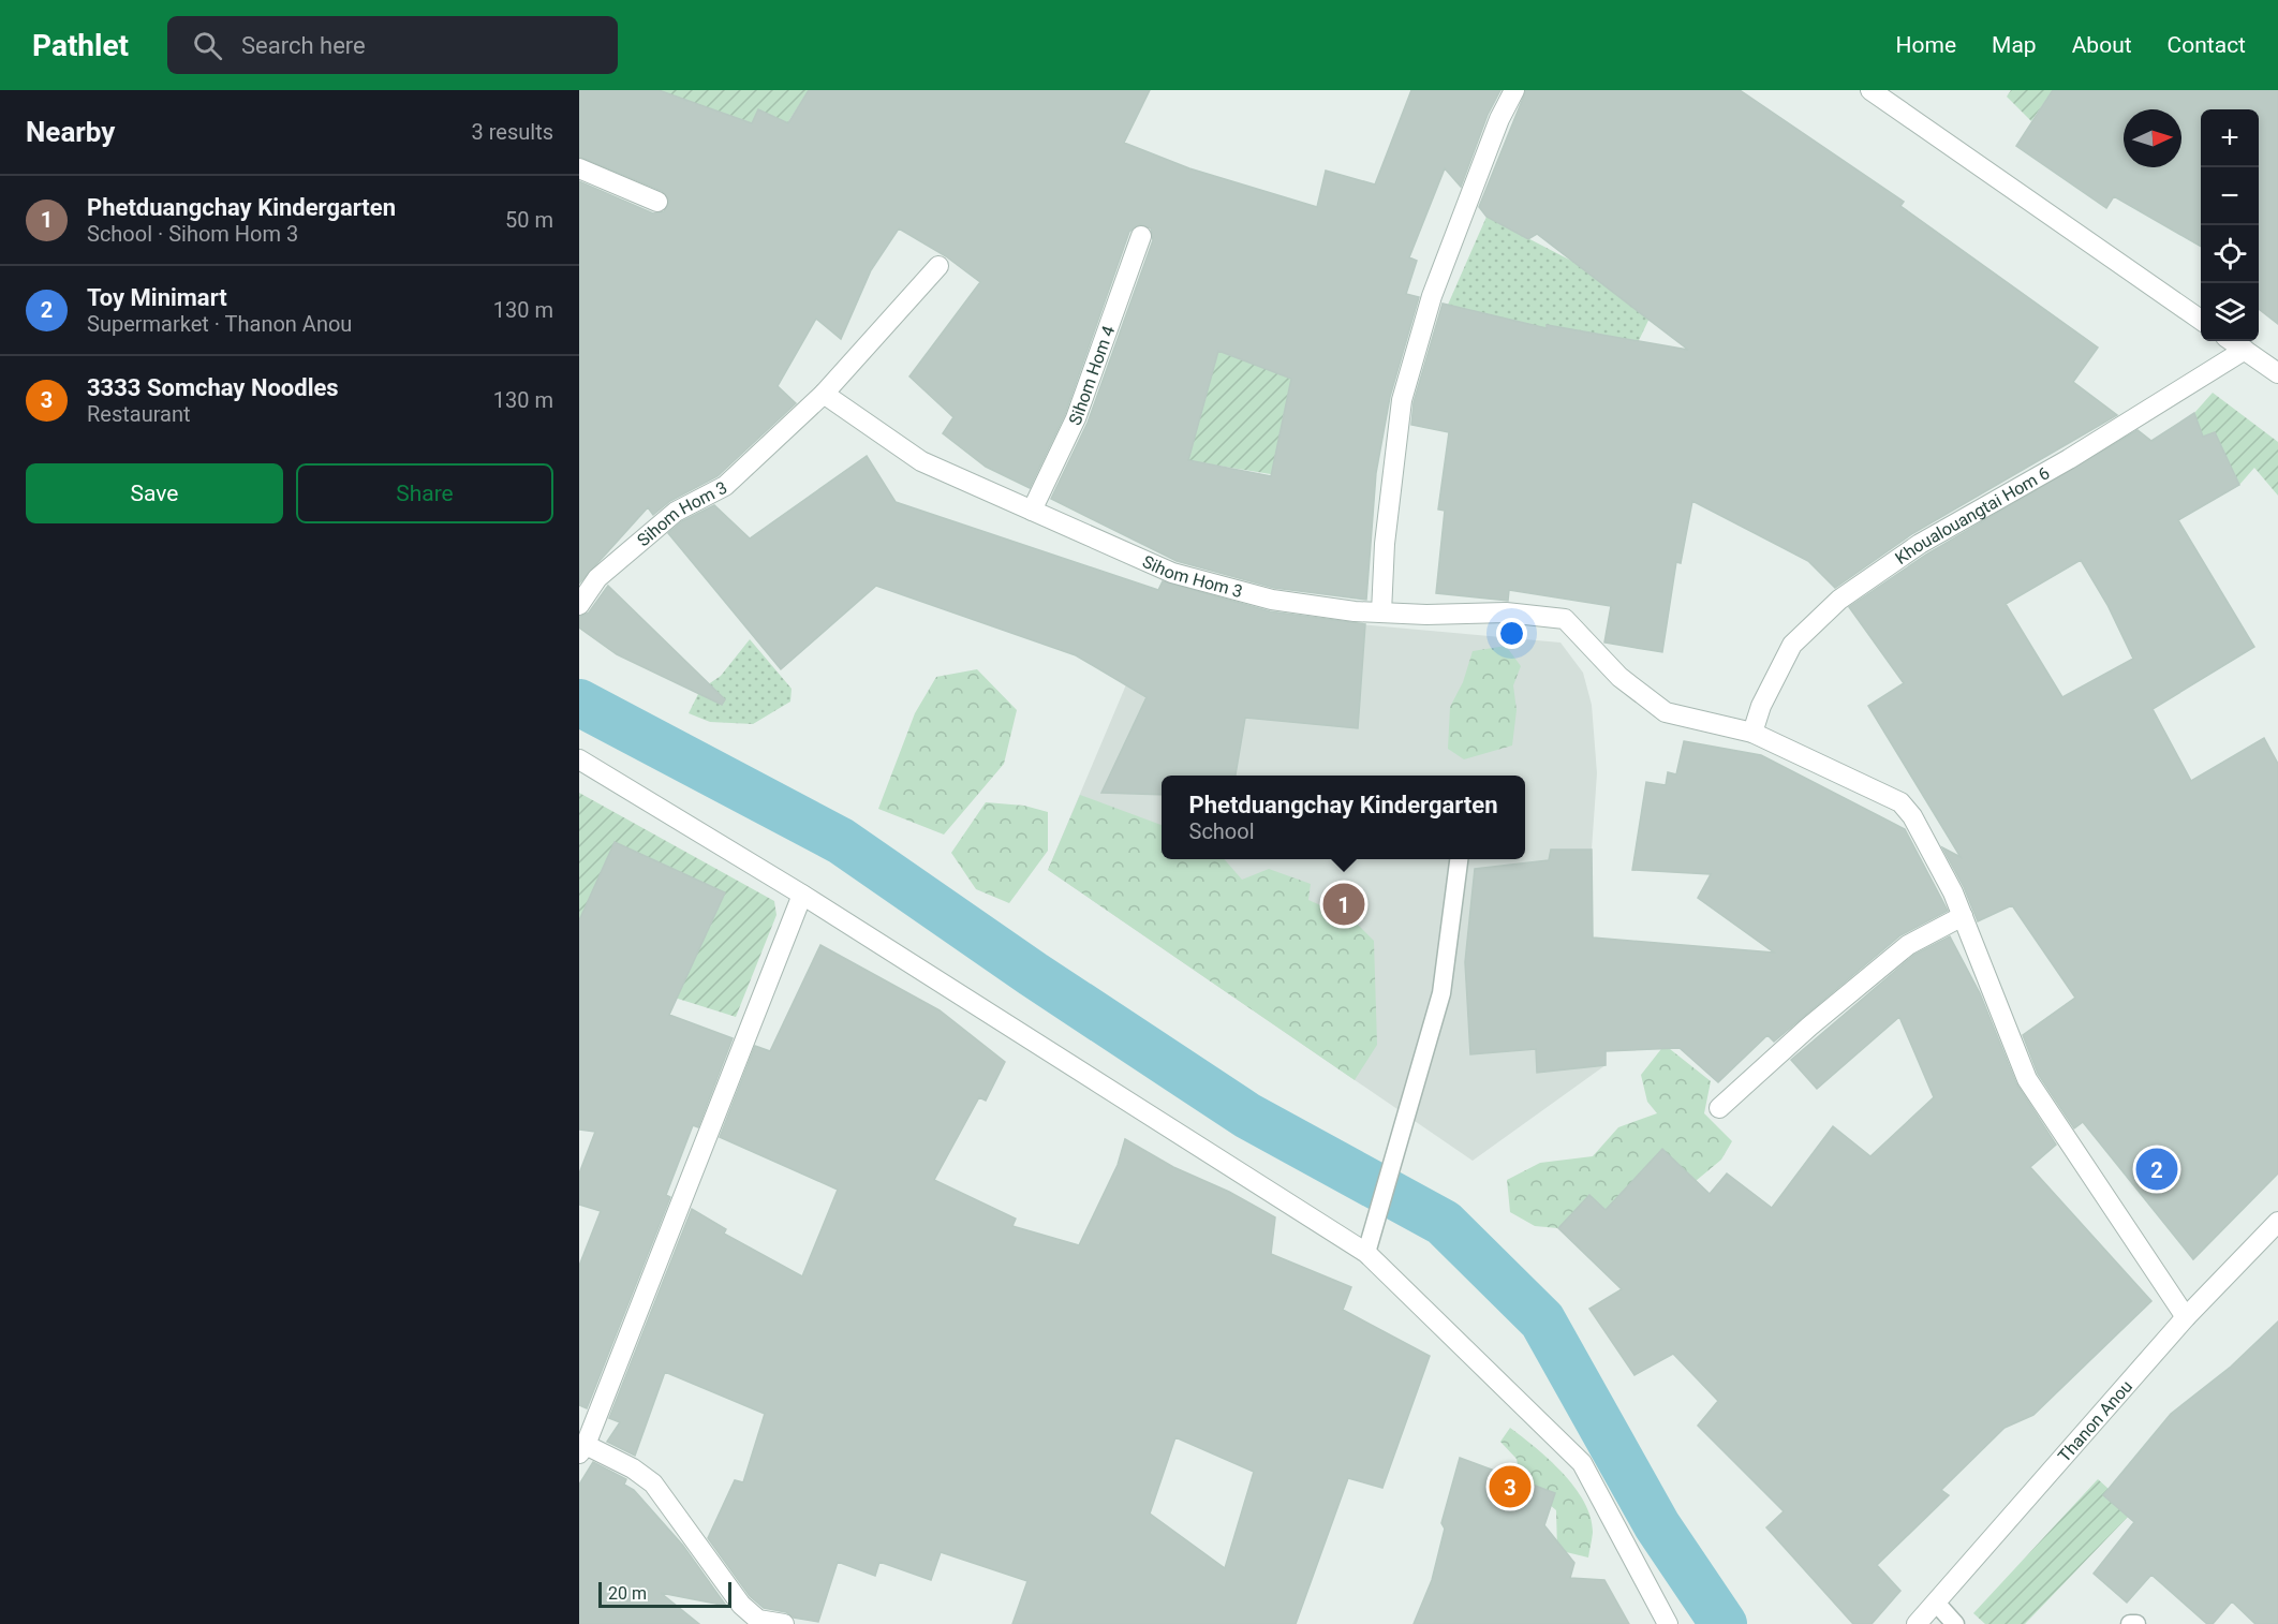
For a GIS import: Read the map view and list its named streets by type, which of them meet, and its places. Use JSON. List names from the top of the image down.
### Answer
{
  "streets": {
    "street": [
      "Sihom Hom 4",
      "Sihom Hom 3",
      "Khoualouangtai Hom 6",
      "Thanon Anou"
    ]
  },
  "crossings": [
    ["Sihom Hom 4", "Sihom Hom 3"],
    ["Sihom Hom 3", "Khoualouangtai Hom 6"],
    ["Sihom Hom 3", "Thanon Anou"]
  ],
  "scale_bar": "20 m",
  "north": "right",
  "page": {
    "header": "Pathlet",
    "search": "Search here",
    "nav": [
      "Home",
      "Map",
      "About",
      "Contact"
    ],
    "heading": ["Nearby", "3 results"],
    "map_buttons": ["+", "−"],
    "list": [
      {
        "mark": "1",
        "name": "Phetduangchay Kindergarten",
        "note": "School · Sihom Hom 3",
        "value": "50 m"
      },
      {
        "mark": "2",
        "name": "Toy Minimart",
        "note": "Supermarket · Thanon Anou",
        "value": "130 m"
      },
      {
        "mark": "3",
        "name": "3333 Somchay Noodles",
        "note": "Restaurant",
        "value": "130 m"
      }
    ],
    "buttons": ["Save", "Share"],
    "popup": ["Phetduangchay Kindergarten", "School"],
    "pins": ["1", "2", "3"],
    "scale": "20 m"
  }
}
